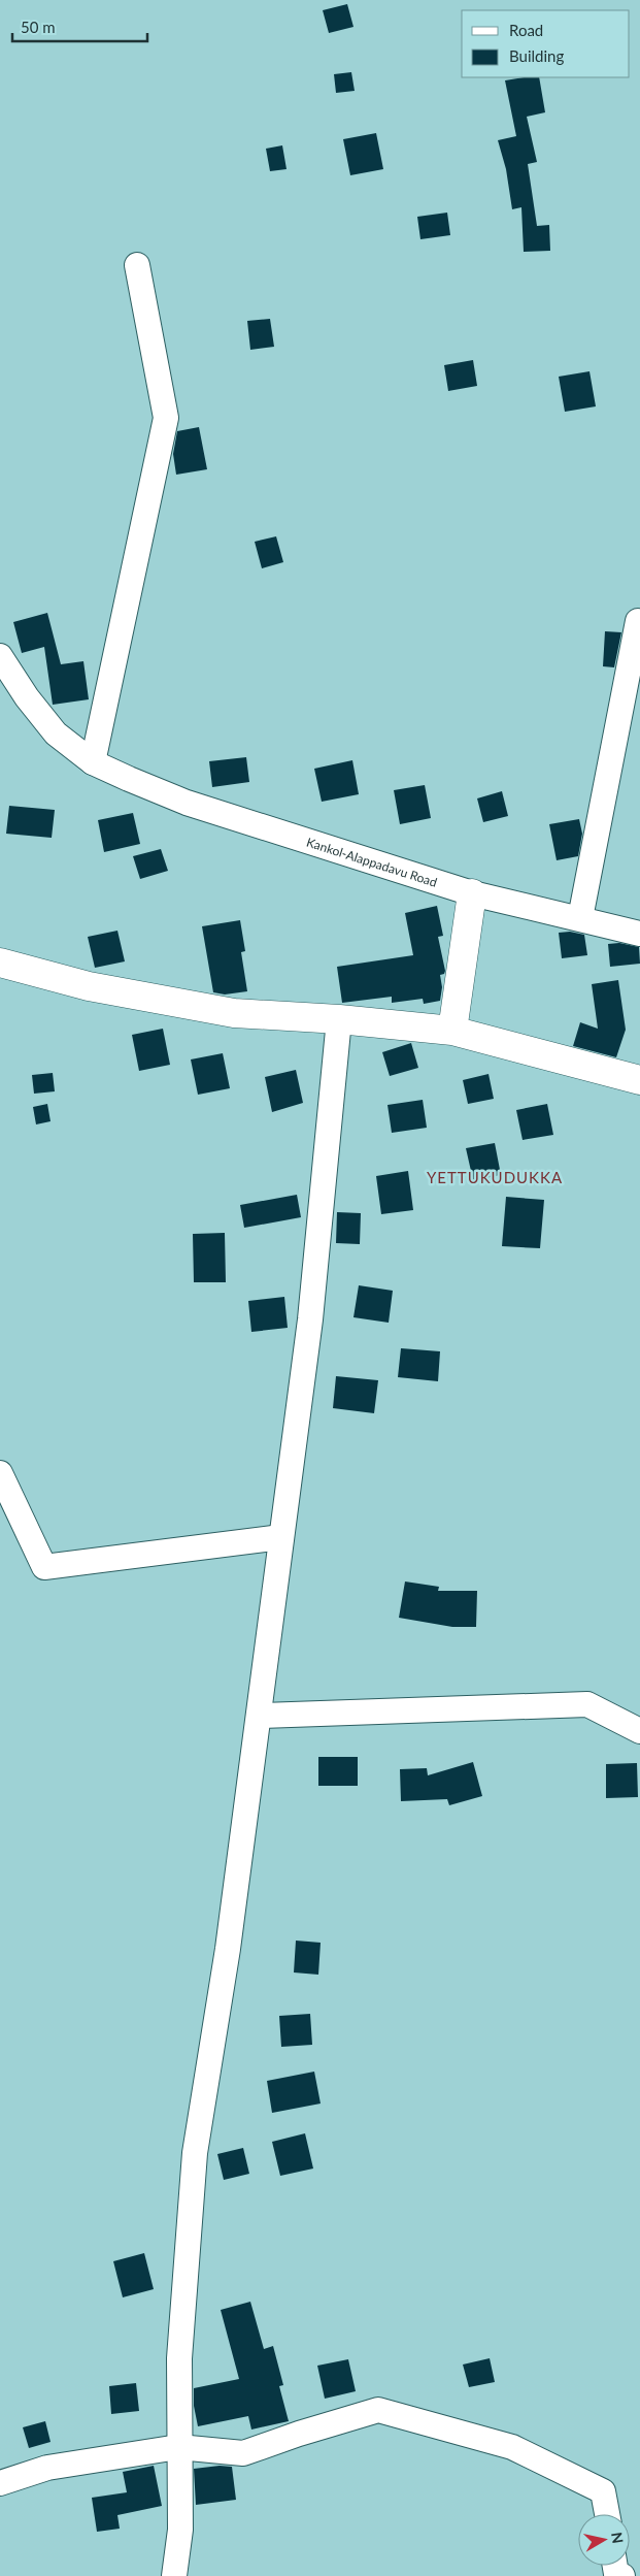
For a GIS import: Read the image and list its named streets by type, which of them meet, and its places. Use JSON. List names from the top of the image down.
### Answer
{
  "streets": {
    "street": ["Kankol-Alappadavu Road"]
  },
  "districts": ["YETTUKUDUKKA"],
  "legend": ["Road", "Building"],
  "scale_bar": "50 m",
  "north": "right"
}
